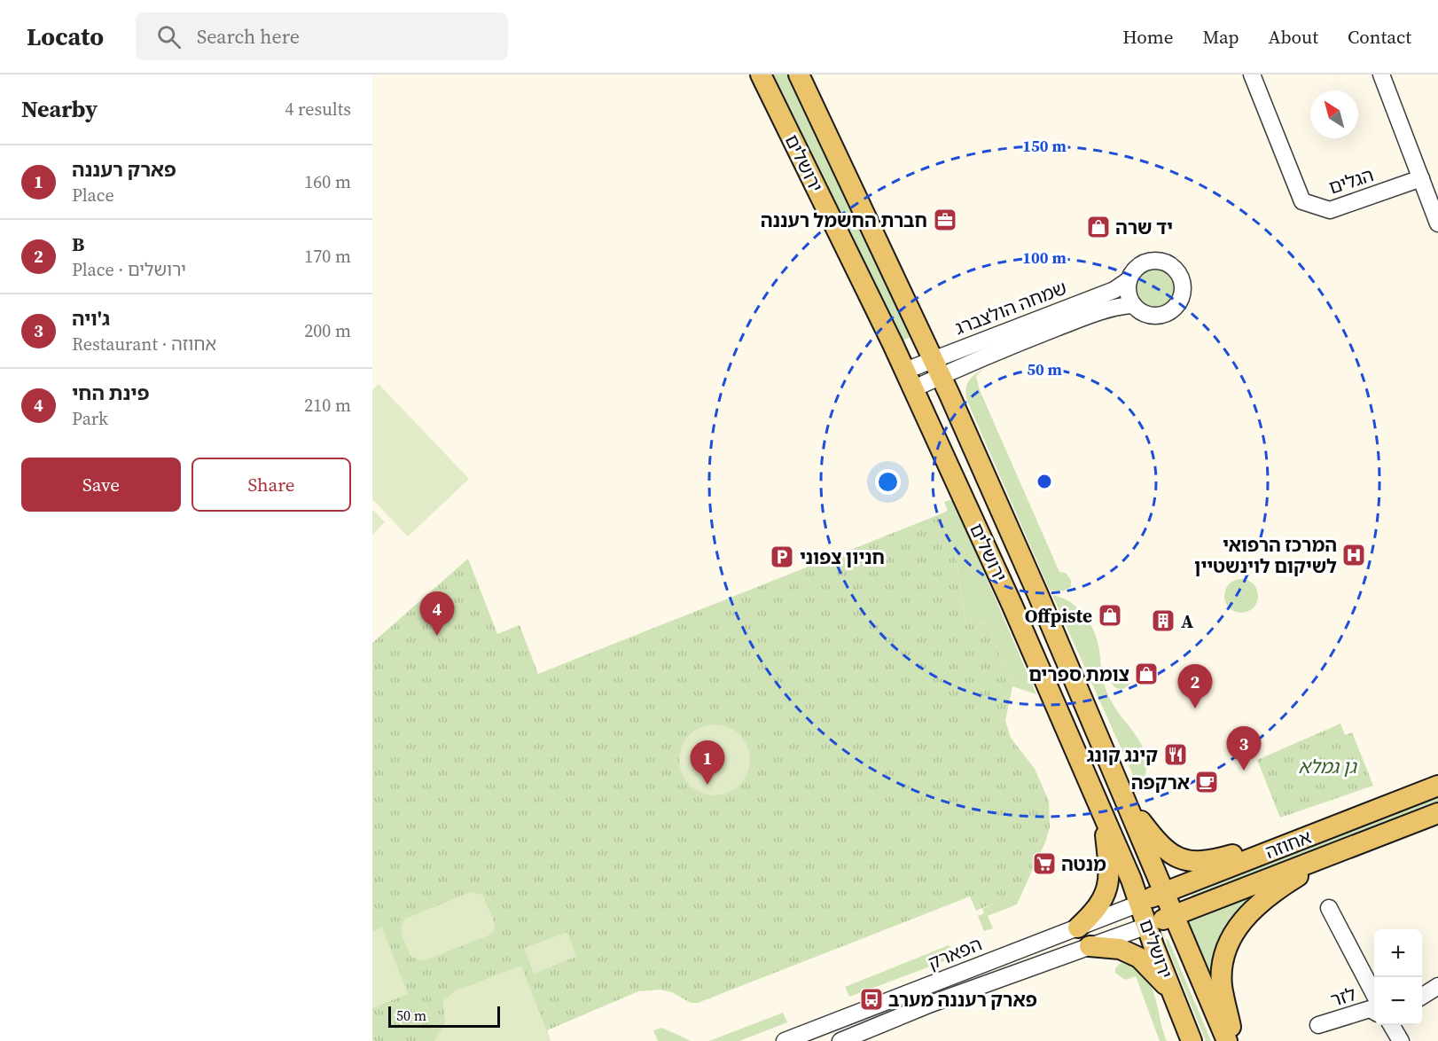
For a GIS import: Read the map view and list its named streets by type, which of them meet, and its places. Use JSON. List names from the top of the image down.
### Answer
{
  "streets": {
    "main road": ["ירושלים", "אחוזה"],
    "street": [
      "הגלים",
      "שמחה הולצברג",
      "הפארק",
      "לזר"
    ]
  },
  "crossings": [
    ["ירושלים", "שמחה הולצברג"],
    ["ירושלים", "אחוזה"],
    ["ירושלים", "הפארק"],
    ["אחוזה", "הפארק"]
  ],
  "parks": ["גן גמלא"],
  "places": {
    "office": ["חברת החשמל רעננה"],
    "shop": ["יד שרה", "Offpiste", "צומת ספרים"],
    "hospital": ["המרכז הרפואי לשיקום לוינשטיין"],
    "parking": ["חניון צפוני"],
    "building": ["A"],
    "restaurant": ["קינג קונג"],
    "cafe": ["ארקפה"],
    "supermarket": ["מנטה"],
    "bus stop": ["פארק רעננה מערב"]
  },
  "scale_bar": "50 m",
  "north": "top left",
  "page": {
    "header": "Locato",
    "search": "Search here",
    "nav": [
      "Home",
      "Map",
      "About",
      "Contact"
    ],
    "heading": ["Nearby", "4 results"],
    "list": [
      {
        "mark": "1",
        "name": "פארק רעננה",
        "note": "Place",
        "value": "160 m"
      },
      {
        "mark": "2",
        "name": "B",
        "note": "Place · ירושלים",
        "value": "170 m"
      },
      {
        "mark": "3",
        "name": "ג'ויה",
        "note": "Restaurant · אחוזה",
        "value": "200 m"
      },
      {
        "mark": "4",
        "name": "פינת החי",
        "note": "Park",
        "value": "210 m"
      }
    ],
    "buttons": ["Save", "Share"],
    "pins": [
      "4",
      "2",
      "3",
      "1"
    ],
    "map_buttons": ["+", "−"],
    "scale": "50 m"
  },
  "rings": ["150 m", "100 m", "50 m"]
}
